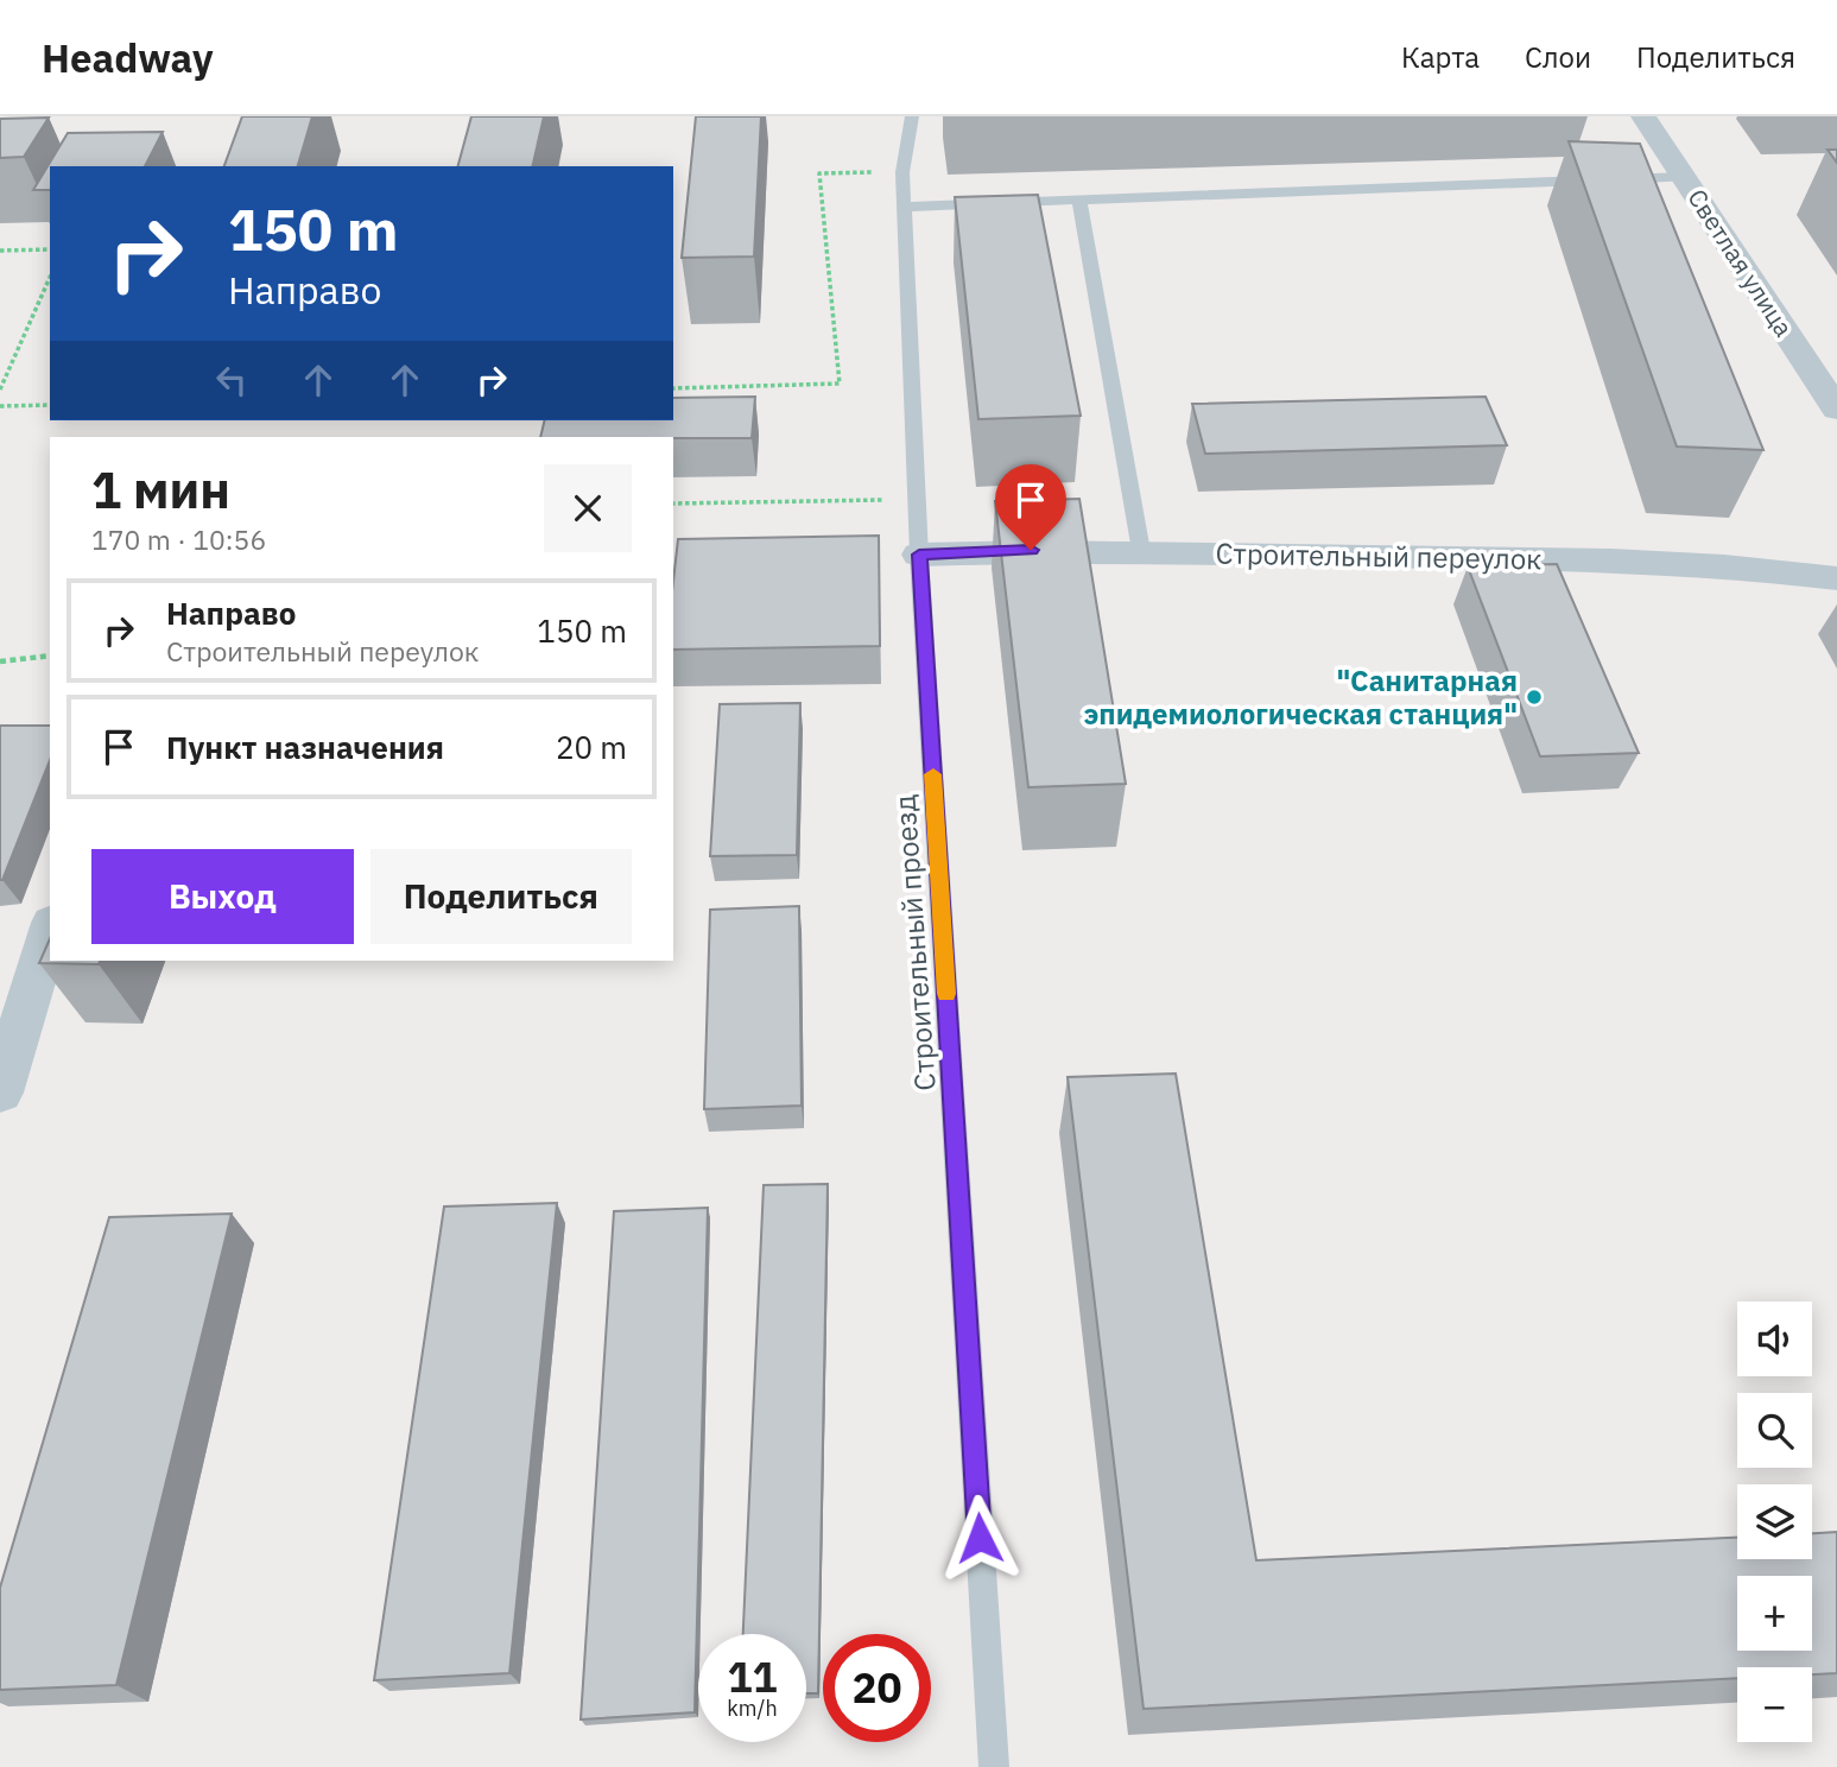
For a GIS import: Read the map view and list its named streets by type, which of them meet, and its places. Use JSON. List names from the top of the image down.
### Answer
{
  "streets": {
    "street": ["Светлая улица", "Строительный переулок"],
    "lane": ["Строительный проезд"]
  },
  "crossings": [
    ["Строительный переулок", "Строительный проезд"]
  ],
  "places": ["\"Санитарная эпидемиологическая станция\""],
  "page": {
    "header": "Headway",
    "nav": ["Карта", "Слои", "Поделиться"],
    "turn": ["150 m", "Направо"],
    "heading": ["1 мин", "170 m · 10:56"],
    "list": [
      {
        "name": "Направо",
        "note": "Строительный переулок",
        "value": "150 m"
      },
      {
        "name": "Пункт назначения",
        "value": "20 m"
      }
    ],
    "buttons": ["Выход", "Поделиться"],
    "map_buttons": ["+", "−"],
    "speed": "11 km/h",
    "limit": "20"
  }
}
